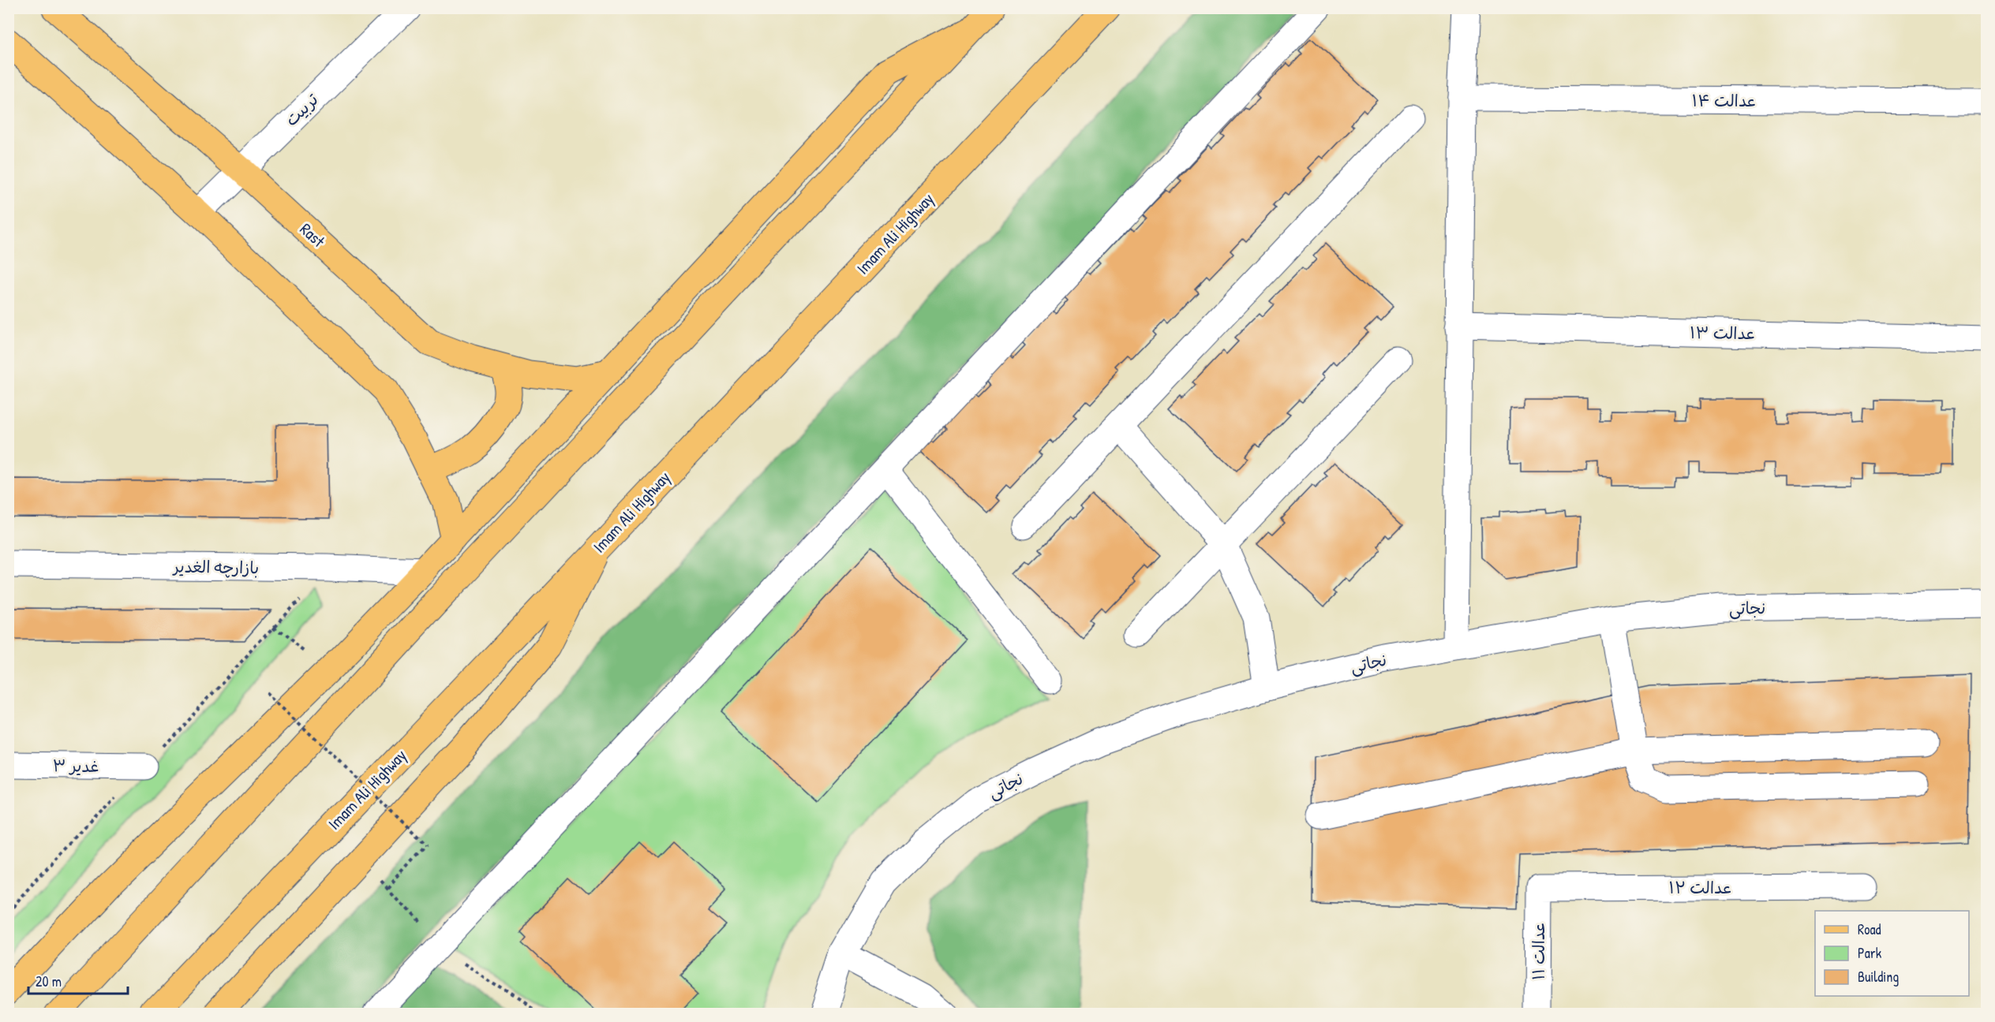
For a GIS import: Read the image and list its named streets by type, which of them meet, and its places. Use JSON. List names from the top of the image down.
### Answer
{
  "streets": {
    "main road": ["Imam Ali Highway", "Rast"],
    "street": [
      "عدالت ۱۴",
      "تربیت",
      "عدالت ۱۳",
      "بازارچه الغدیر",
      "نجاتی",
      "غدیر ۳",
      "عدالت ۱۲",
      "عدالت ۱۱"
    ]
  },
  "crossings": [
    ["تربیت", "Rast"],
    ["عدالت ۱۲", "عدالت ۱۱"]
  ],
  "legend": ["Road", "Park", "Building"],
  "scale_bar": "20 m"
}
